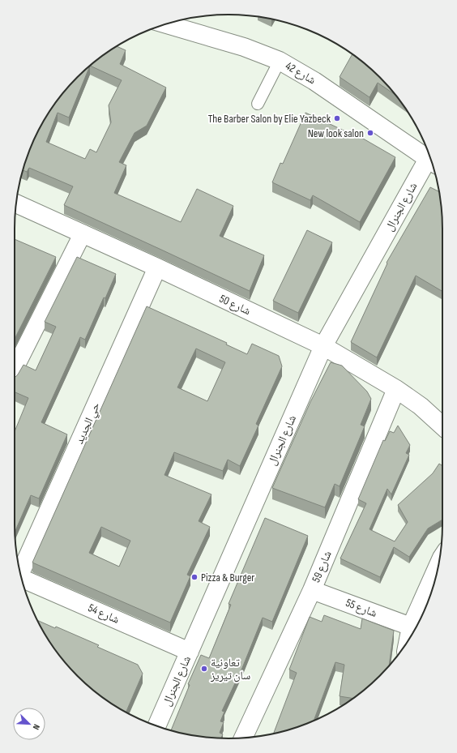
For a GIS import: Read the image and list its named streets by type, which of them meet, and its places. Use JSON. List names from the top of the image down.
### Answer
{
  "streets": {
    "street": [
      "شارع 42",
      "شارع الجنرال",
      "شارع 50",
      "حي الجديد",
      "شارع 59",
      "شارع 55",
      "شارع 54"
    ]
  },
  "crossings": [
    ["شارع الجنرال", "شارع 50"],
    ["شارع الجنرال", "شارع 54"],
    ["شارع 50", "حي الجديد"],
    ["شارع 50", "شارع 59"],
    ["شارع 59", "شارع 55"]
  ],
  "places": [
    "The Barber Salon by Elie Yazbeck",
    "New look salon",
    "Pizza & Burger",
    "تعاونية سان تيريز"
  ],
  "north": "bottom right"
}
